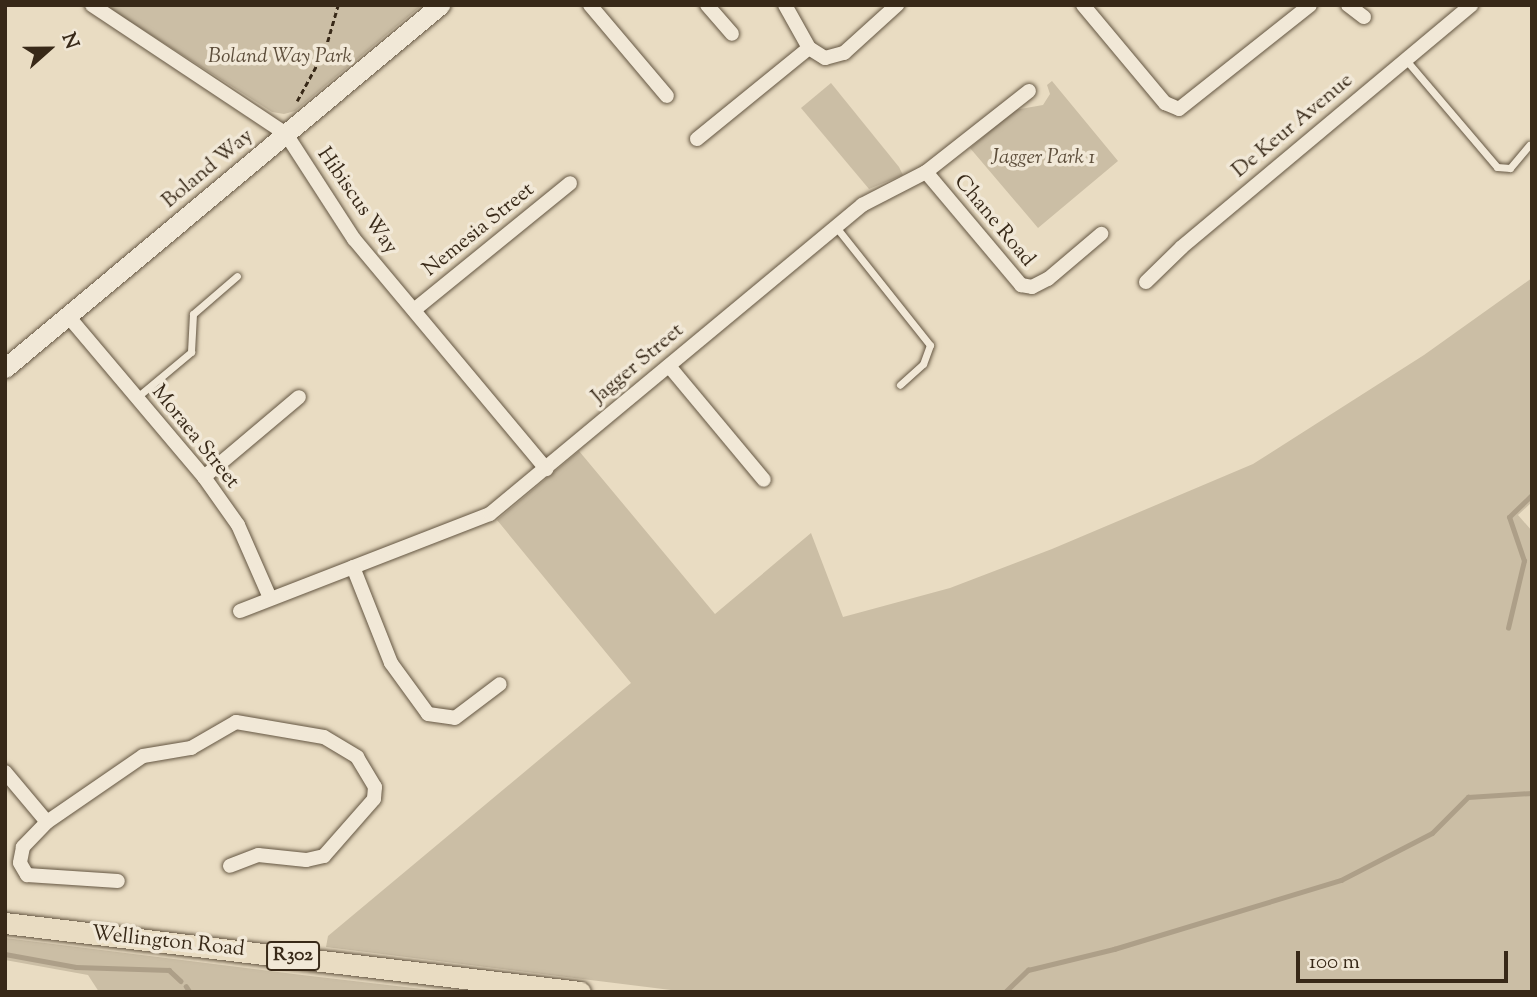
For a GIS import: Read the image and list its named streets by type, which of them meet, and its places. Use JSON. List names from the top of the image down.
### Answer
{
  "streets": {
    "main road": ["Wellington Road", "R302"],
    "street": [
      "De Keur Avenue",
      "Boland Way",
      "Hibiscus Way",
      "Chane Road",
      "Nemesia Street",
      "Jagger Street",
      "Moraea Street"
    ]
  },
  "crossings": [
    ["Boland Way", "Hibiscus Way"],
    ["Boland Way", "Moraea Street"],
    ["Hibiscus Way", "Nemesia Street"],
    ["Hibiscus Way", "Jagger Street"],
    ["Chane Road", "Jagger Street"],
    ["Jagger Street", "Moraea Street"]
  ],
  "parks": ["Boland Way Park", "Jagger Park 1"],
  "scale_bar": "100 m",
  "north": "right"
}
